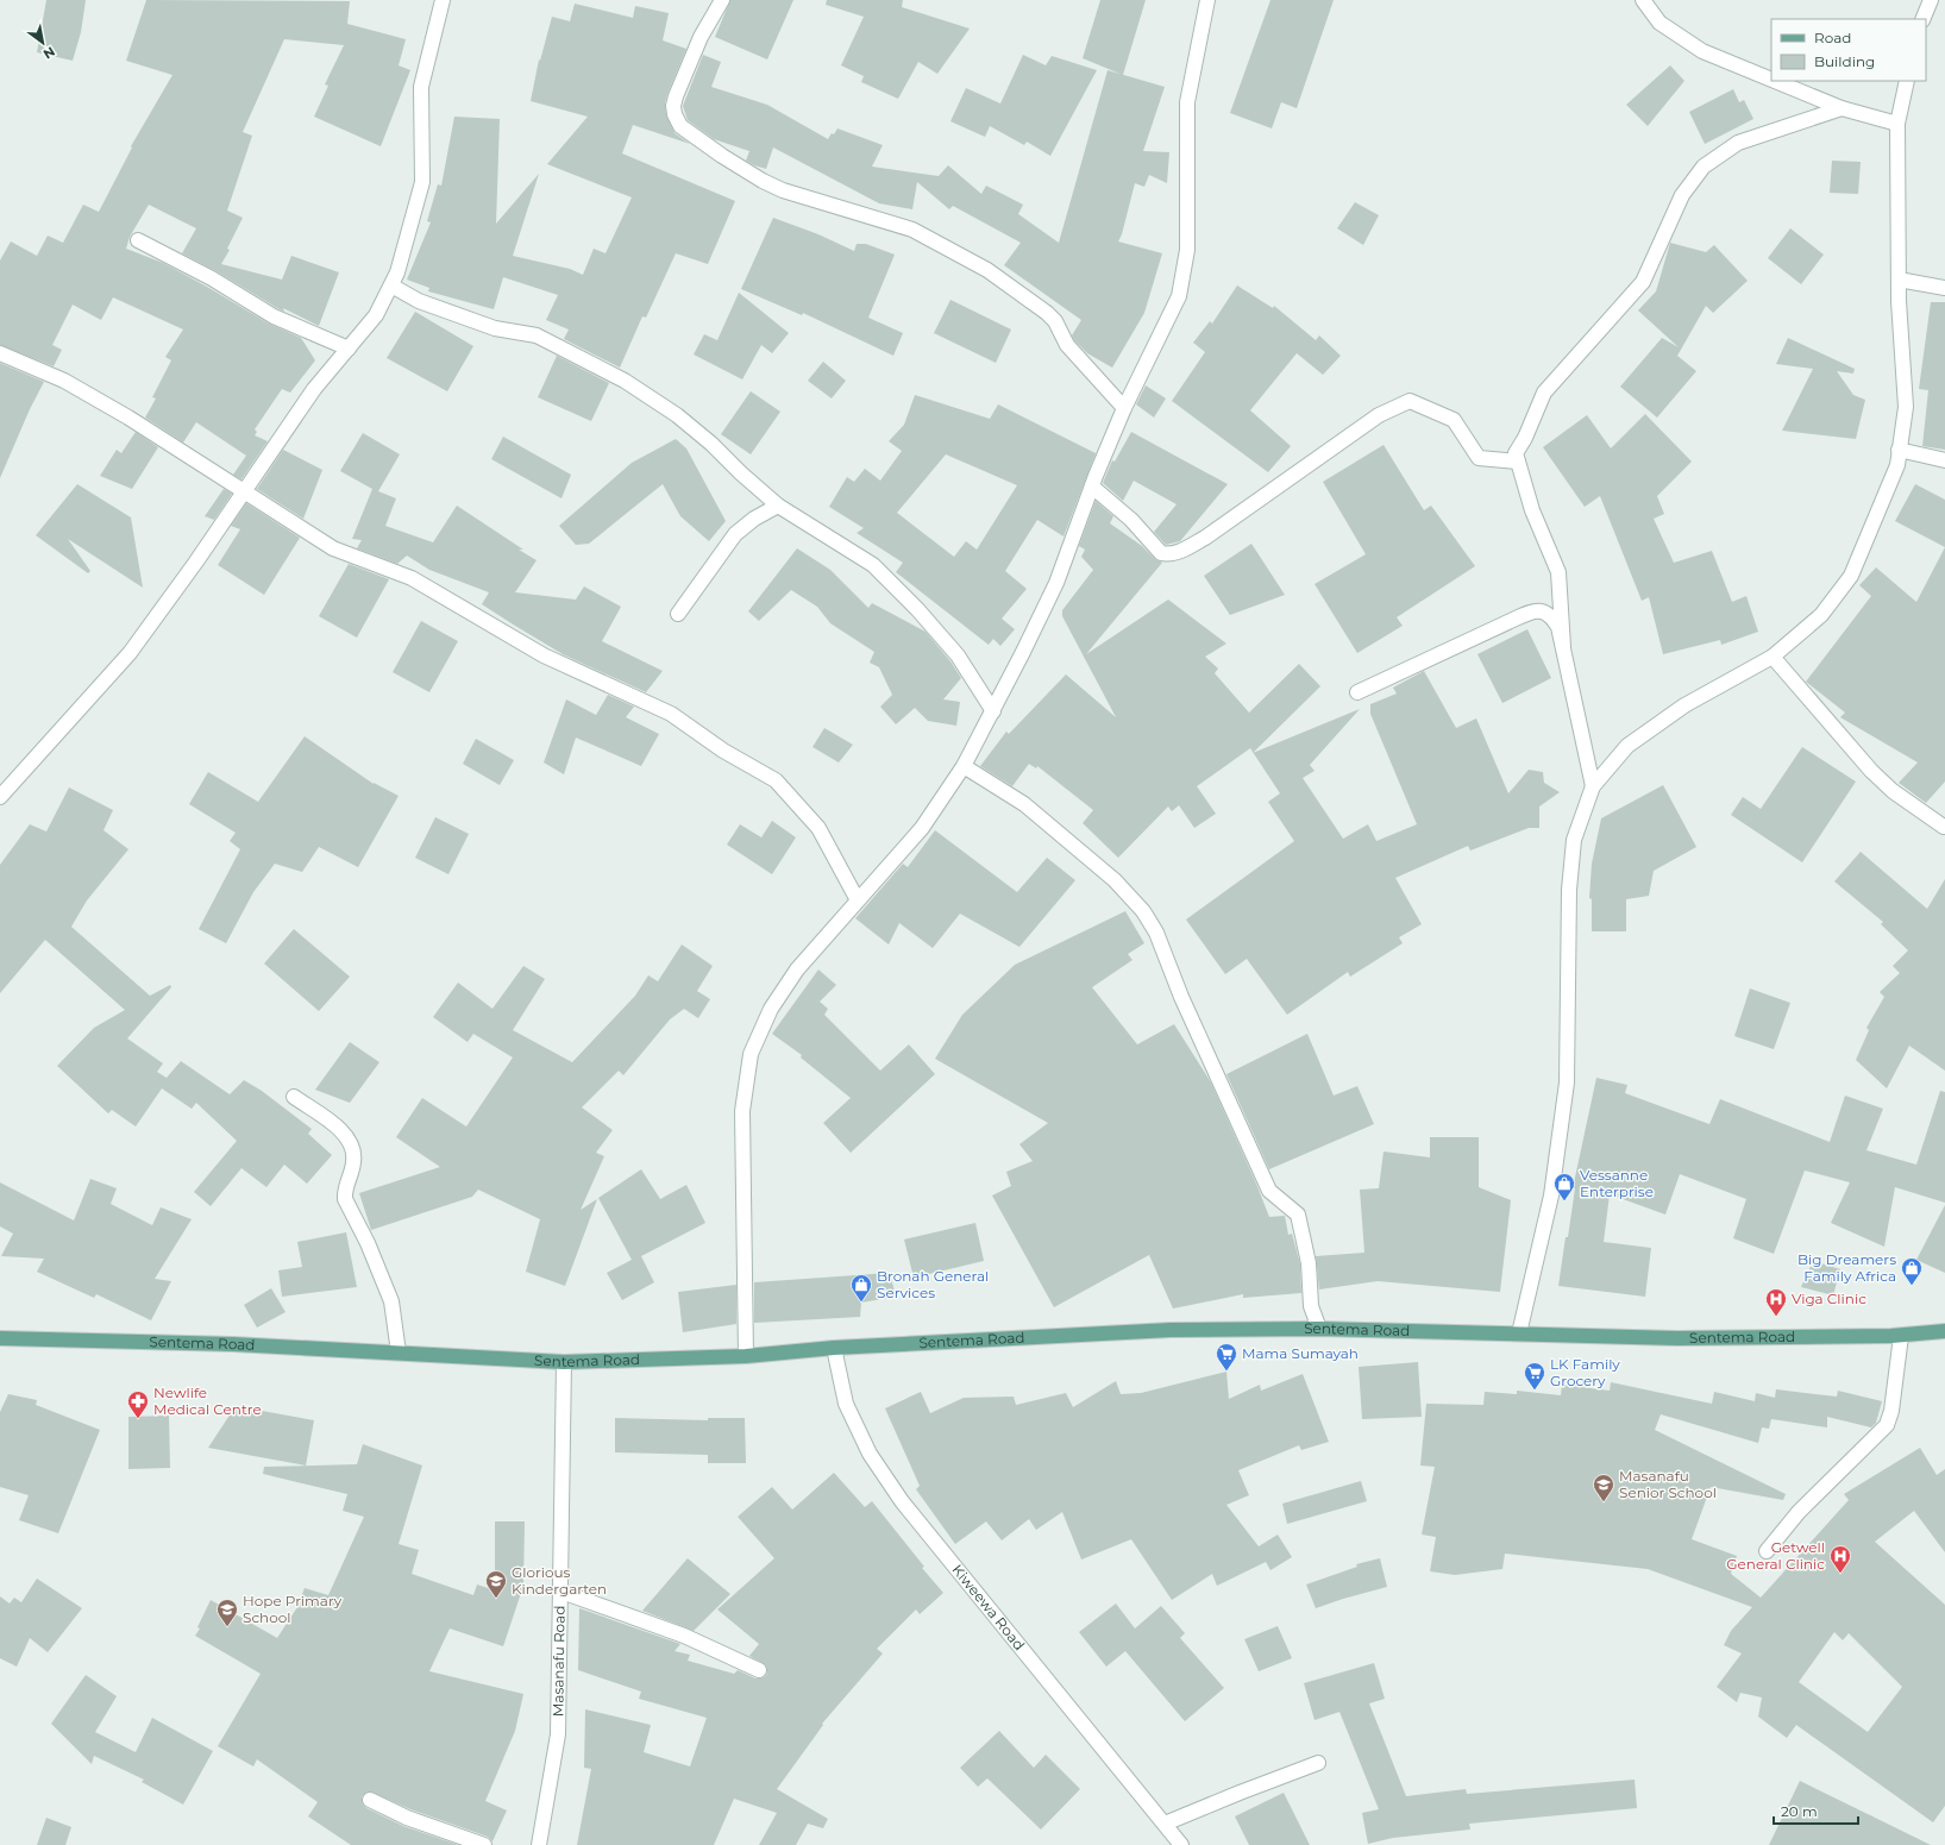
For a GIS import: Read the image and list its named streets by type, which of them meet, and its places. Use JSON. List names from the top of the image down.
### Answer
{
  "streets": {
    "main road": ["Sentema Road"],
    "street": ["Kiweewa Road", "Masanafu Road"]
  },
  "crossings": [
    ["Sentema Road", "Kiweewa Road"],
    ["Sentema Road", "Masanafu Road"]
  ],
  "places": {
    "shop": ["Vessanne Enterprise", "Big Dreamers Family Africa", "Bronah General Services"],
    "hospital": ["Viga Clinic", "Getwell General Clinic"],
    "supermarket": ["Mama Sumayah", "LK Family Grocery"],
    "pharmacy": ["Newlife Medical Centre"],
    "school or university": ["Masanafu Senior School", "Glorious Kindergarten", "Hope Primary School"]
  },
  "legend": ["Road", "Building"],
  "scale_bar": "20 m",
  "north": "bottom right"
}
